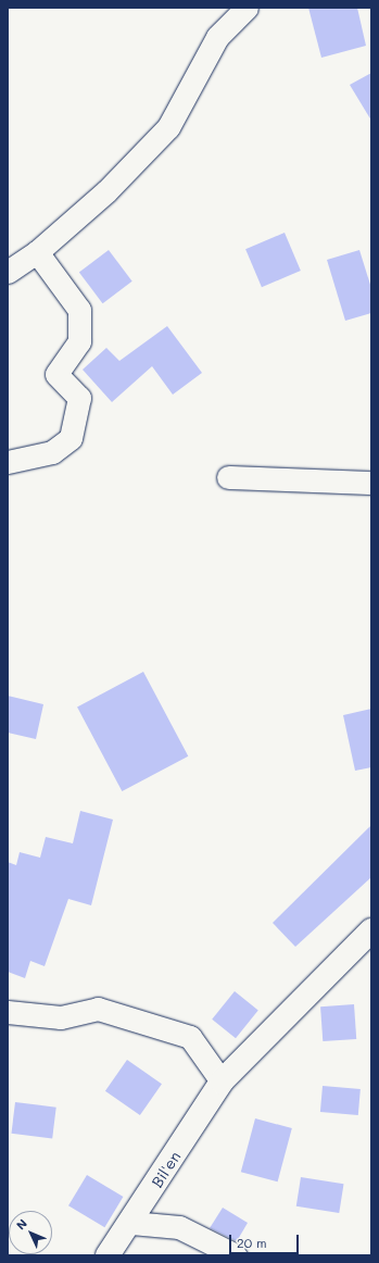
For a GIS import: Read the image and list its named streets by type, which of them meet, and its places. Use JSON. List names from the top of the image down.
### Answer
{
  "streets": {
    "street": ["Bil'en"]
  },
  "scale_bar": "20 m",
  "north": "top left"
}
